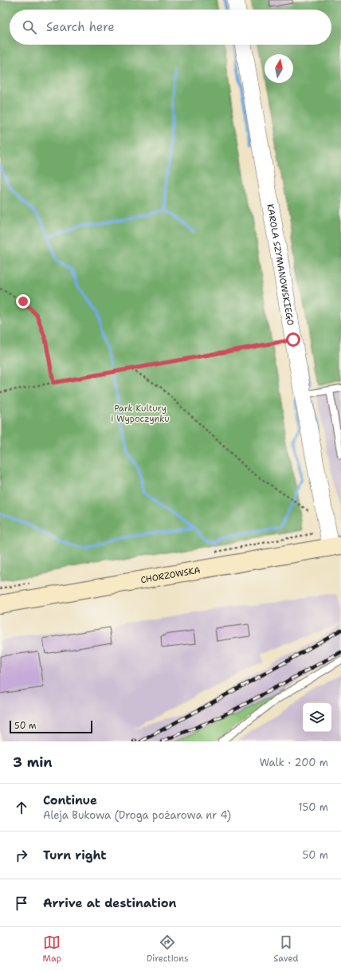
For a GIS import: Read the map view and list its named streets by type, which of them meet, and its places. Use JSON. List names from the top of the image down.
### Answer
{
  "streets": {
    "main road": ["CHORZOWSKA"],
    "street": ["KAROLA SZYMANOWSKIEGO"]
  },
  "crossings": [
    ["KAROLA SZYMANOWSKIEGO", "CHORZOWSKA"]
  ],
  "parks": ["Park Kultury i Wypoczynku"],
  "scale_bar": "50 m",
  "north": "top",
  "page": {
    "search": "Search here",
    "scale": "50 m",
    "heading": ["3 min", "Walk · 200 m"],
    "list": [
      ["Continue", "Aleja Bukowa (Droga pożarowa nr 4)", "150 m"],
      ["Turn right", "50 m"],
      "Arrive at destination"
    ],
    "nav": ["Map", "Directions", "Saved"]
  }
}
